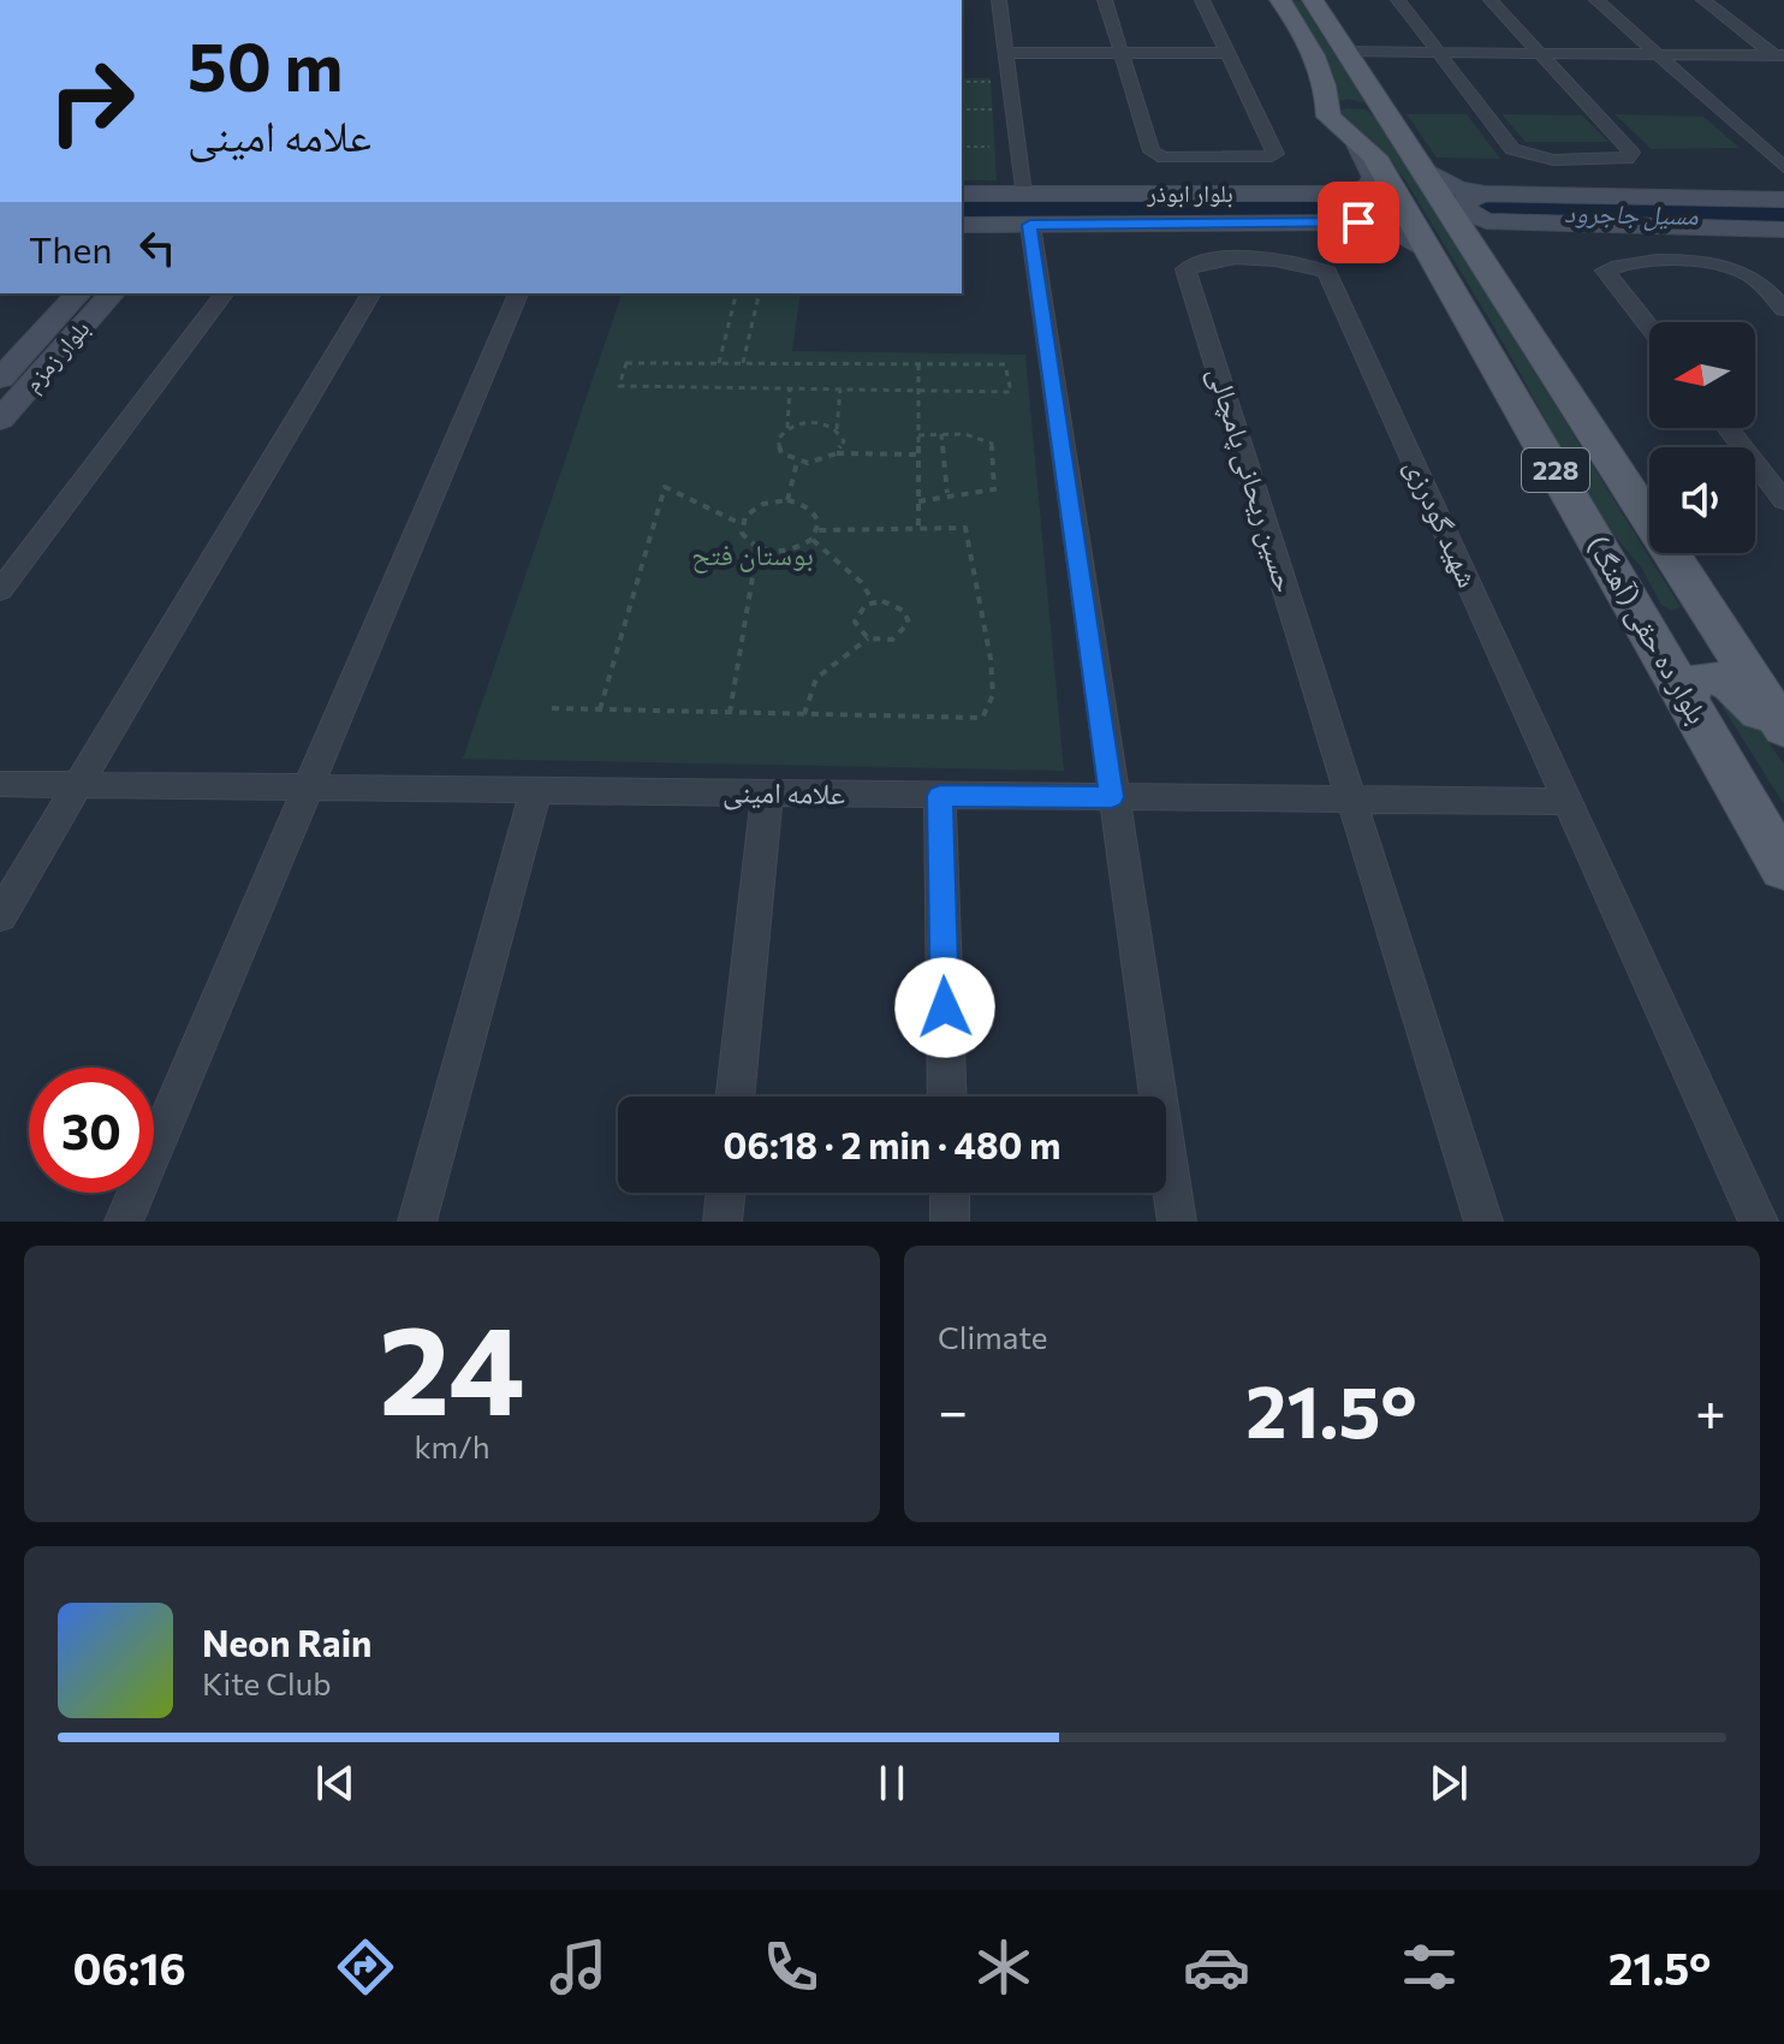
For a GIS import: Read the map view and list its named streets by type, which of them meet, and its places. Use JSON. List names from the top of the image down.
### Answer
{
  "streets": {
    "main road": [
      "بلوار ابوذر",
      "بلوار زمزم",
      "228",
      "بلوار ده حقی (آهنگ)"
    ],
    "street": ["حسین ریحانی پامچالی", "شهید گودرزی", "علامه امینی"]
  },
  "crossings": [
    ["بلوار ابوذر", "228"],
    ["بلوار ابوذر", "بلوار ده حقی (آهنگ)"],
    ["228", "بلوار ده حقی (آهنگ)"],
    ["حسین ریحانی پامچالی", "شهید گودرزی"],
    ["حسین ریحانی پامچالی", "علامه امینی"],
    ["شهید گودرزی", "علامه امینی"]
  ],
  "water": ["مسیل جاجرود"],
  "parks": ["بوستان فتح"],
  "north": "left",
  "page": {
    "turn": ["50 m", "علامه امینی"],
    "then": "Then",
    "limit": "30",
    "trip": "06:18 · 2 min · 480 m",
    "tile": [
      ["24", "km/h"],
      "Climate"
    ],
    "heat": ["−", "21.5°", "+"],
    "song": ["Neon Rain", "Kite Club"],
    "tabs": ["06:16", "21.5°"]
  }
}
